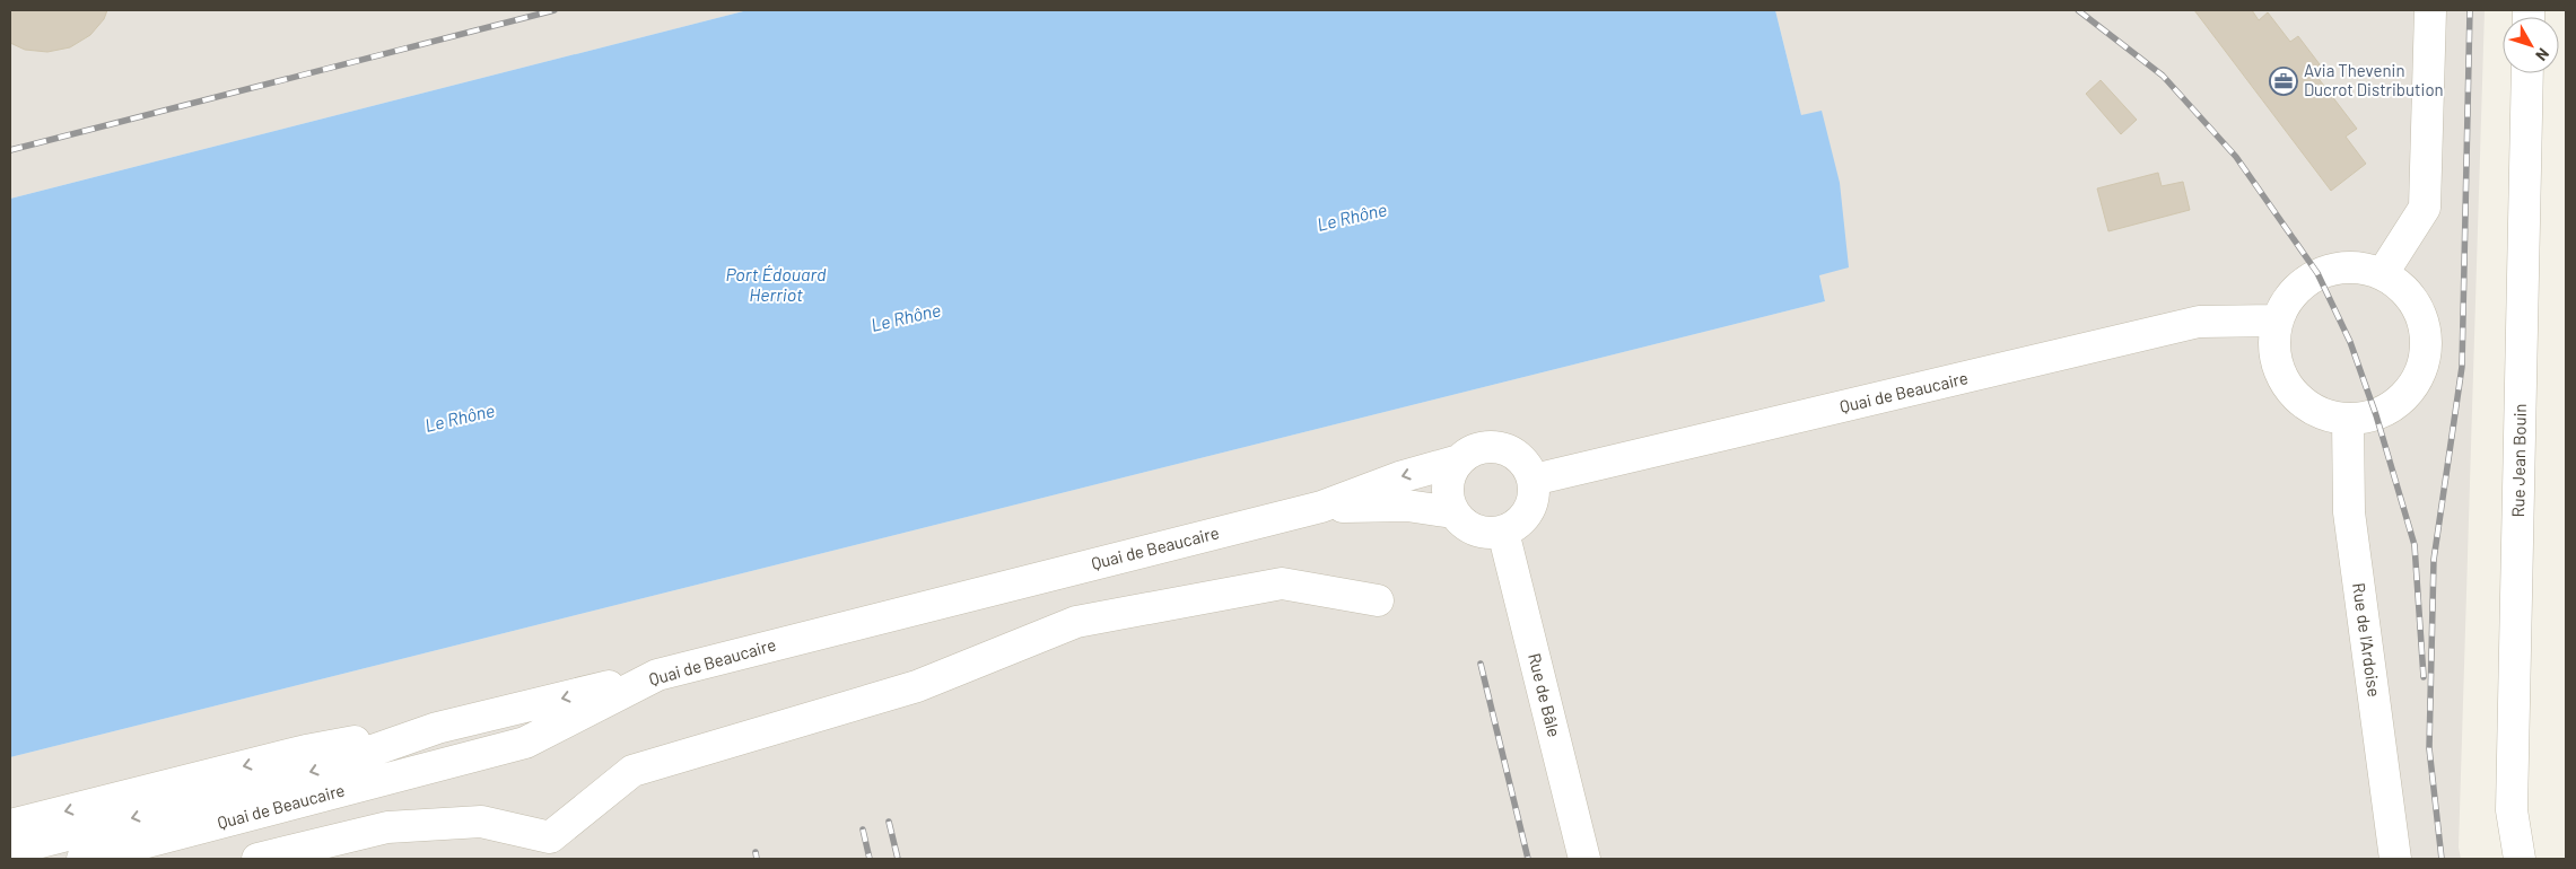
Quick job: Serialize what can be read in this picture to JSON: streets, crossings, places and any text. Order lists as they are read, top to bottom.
{
  "streets": {
    "street": [
      "Quai de Beaucaire",
      "Rue Jean Bouin",
      "Rue de l'Ardoise",
      "Rue de Bâle"
    ]
  },
  "crossings": [
    ["Quai de Beaucaire", "Rue de l'Ardoise"],
    ["Quai de Beaucaire", "Rue de Bâle"]
  ],
  "water": ["Le Rhône", "Port Édouard Herriot"],
  "places": {
    "office": ["Avia Thevenin Ducrot Distribution"]
  },
  "north": "bottom right"
}
